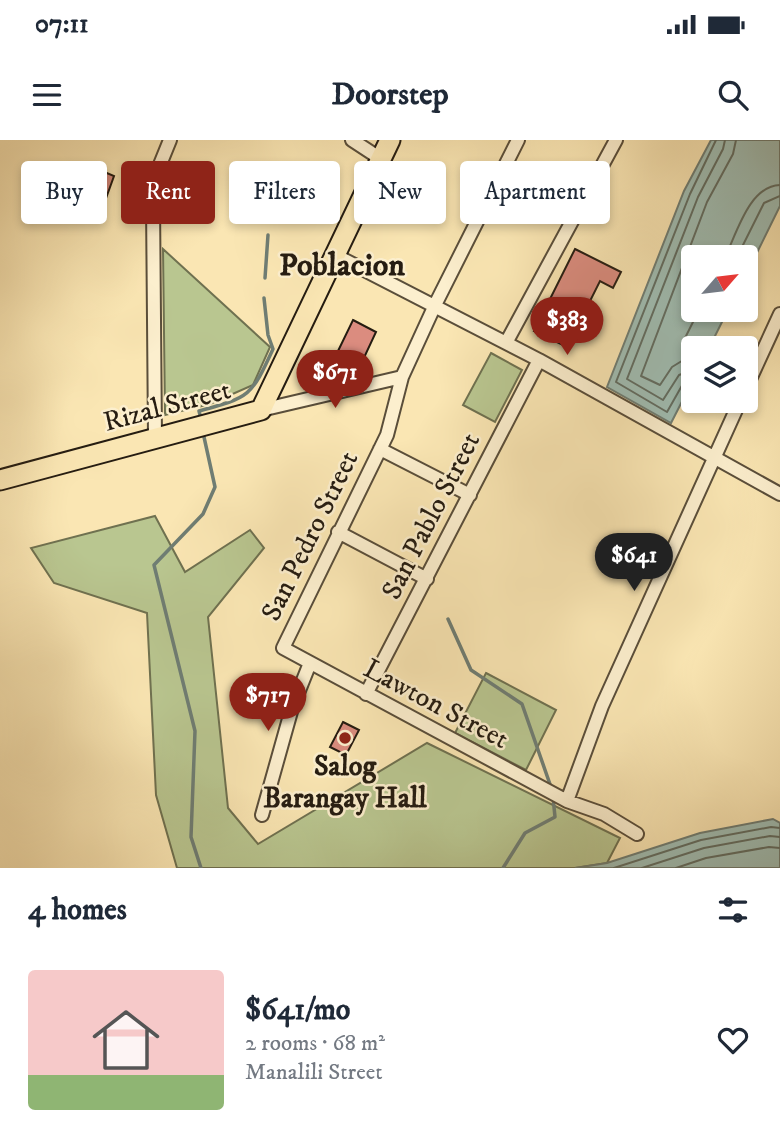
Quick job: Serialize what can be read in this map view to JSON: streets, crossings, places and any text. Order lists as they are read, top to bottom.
{
  "streets": {
    "main road": ["Rizal Street"],
    "street": ["San Pablo Street", "San Pedro Street", "Lawton Street"]
  },
  "crossings": [
    ["San Pablo Street", "Lawton Street"],
    ["San Pedro Street", "Lawton Street"]
  ],
  "districts": ["Poblacion"],
  "places": ["Salog Barangay Hall"],
  "north": "top right",
  "page": {
    "status": "07:11",
    "header": "Doorstep",
    "chip": [
      "Buy",
      "Rent",
      "Filters",
      "New",
      "Apartment"
    ],
    "price": [
      "$383",
      "$671",
      "$641",
      "$717"
    ],
    "heading": "4 homes",
    "list": [
      {
        "name": "$641/mo",
        "note": "2 rooms · 68 m² · Manalili Street"
      }
    ]
  }
}
